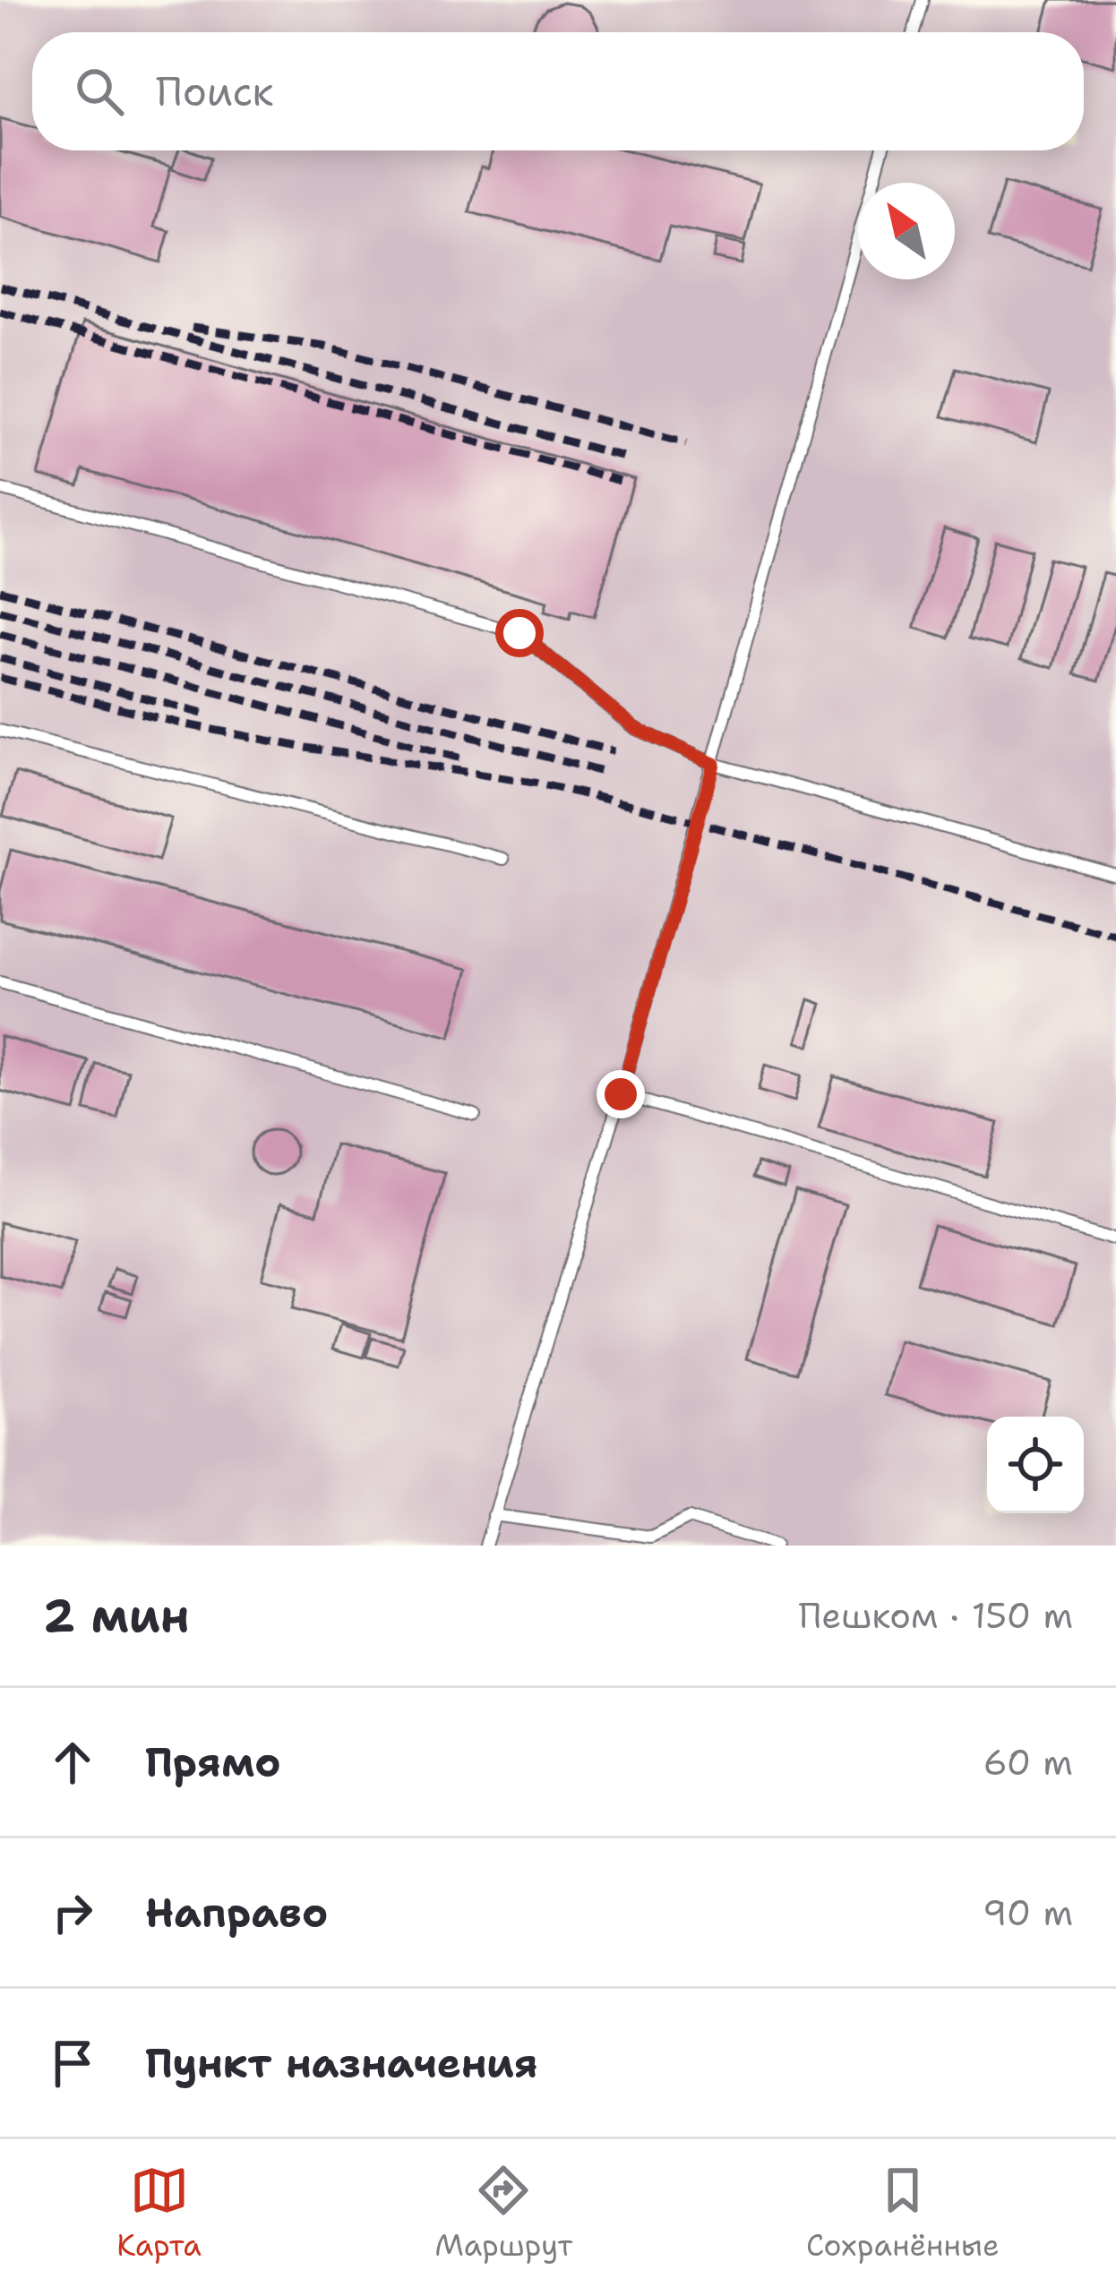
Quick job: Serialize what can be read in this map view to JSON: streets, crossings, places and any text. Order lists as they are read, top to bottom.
{
  "north": "top left",
  "page": {
    "search": "Поиск",
    "heading": ["2 мин", "Пешком · 150 m"],
    "list": [
      ["Прямо", "60 m"],
      ["Направо", "90 m"],
      "Пункт назначения"
    ],
    "nav": ["Карта", "Маршрут", "Сохранённые"]
  }
}
